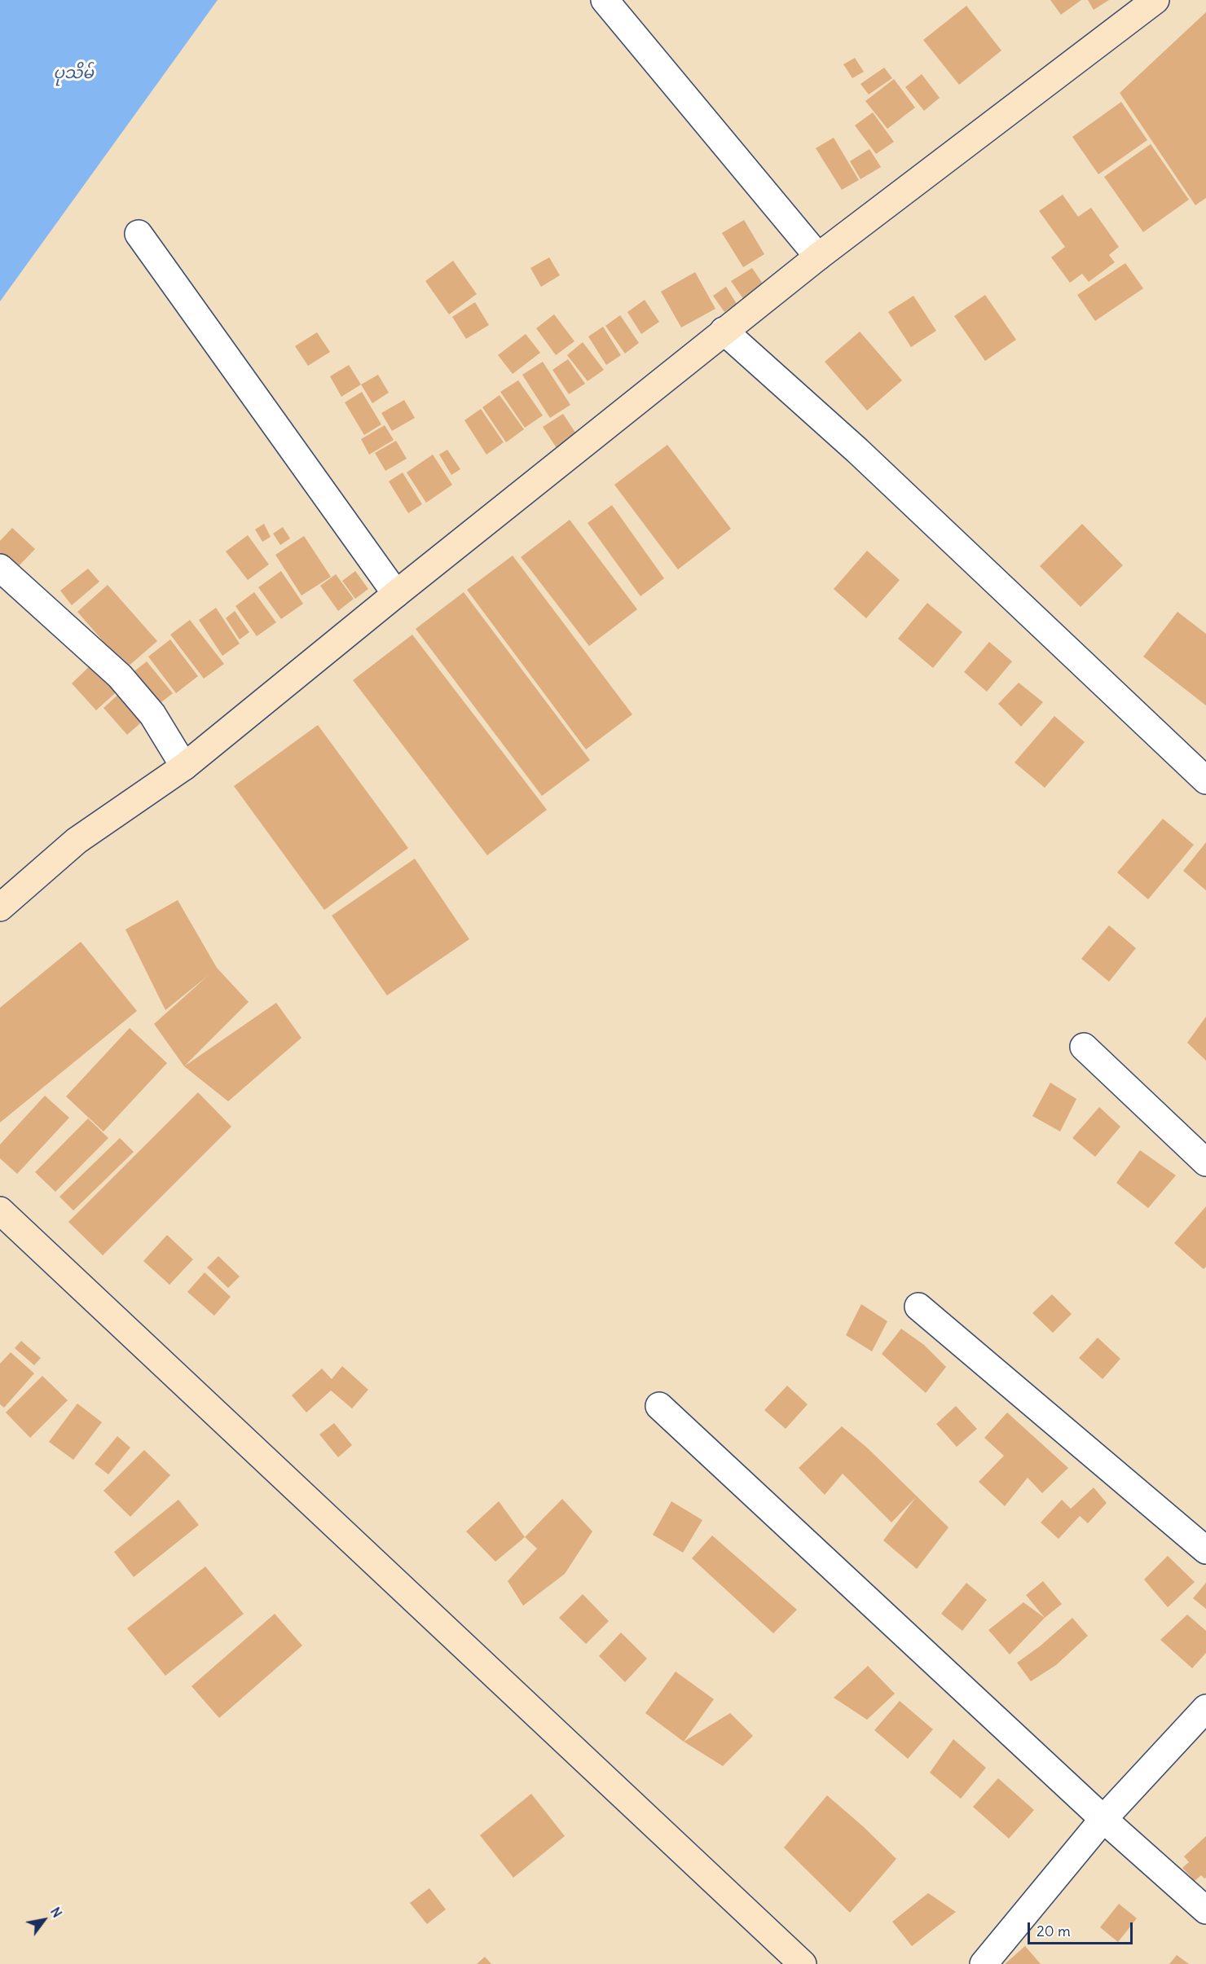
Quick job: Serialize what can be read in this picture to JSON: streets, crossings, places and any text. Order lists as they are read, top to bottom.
{
  "water": ["ပုသိမ်"],
  "scale_bar": "20 m",
  "north": "top right"
}
